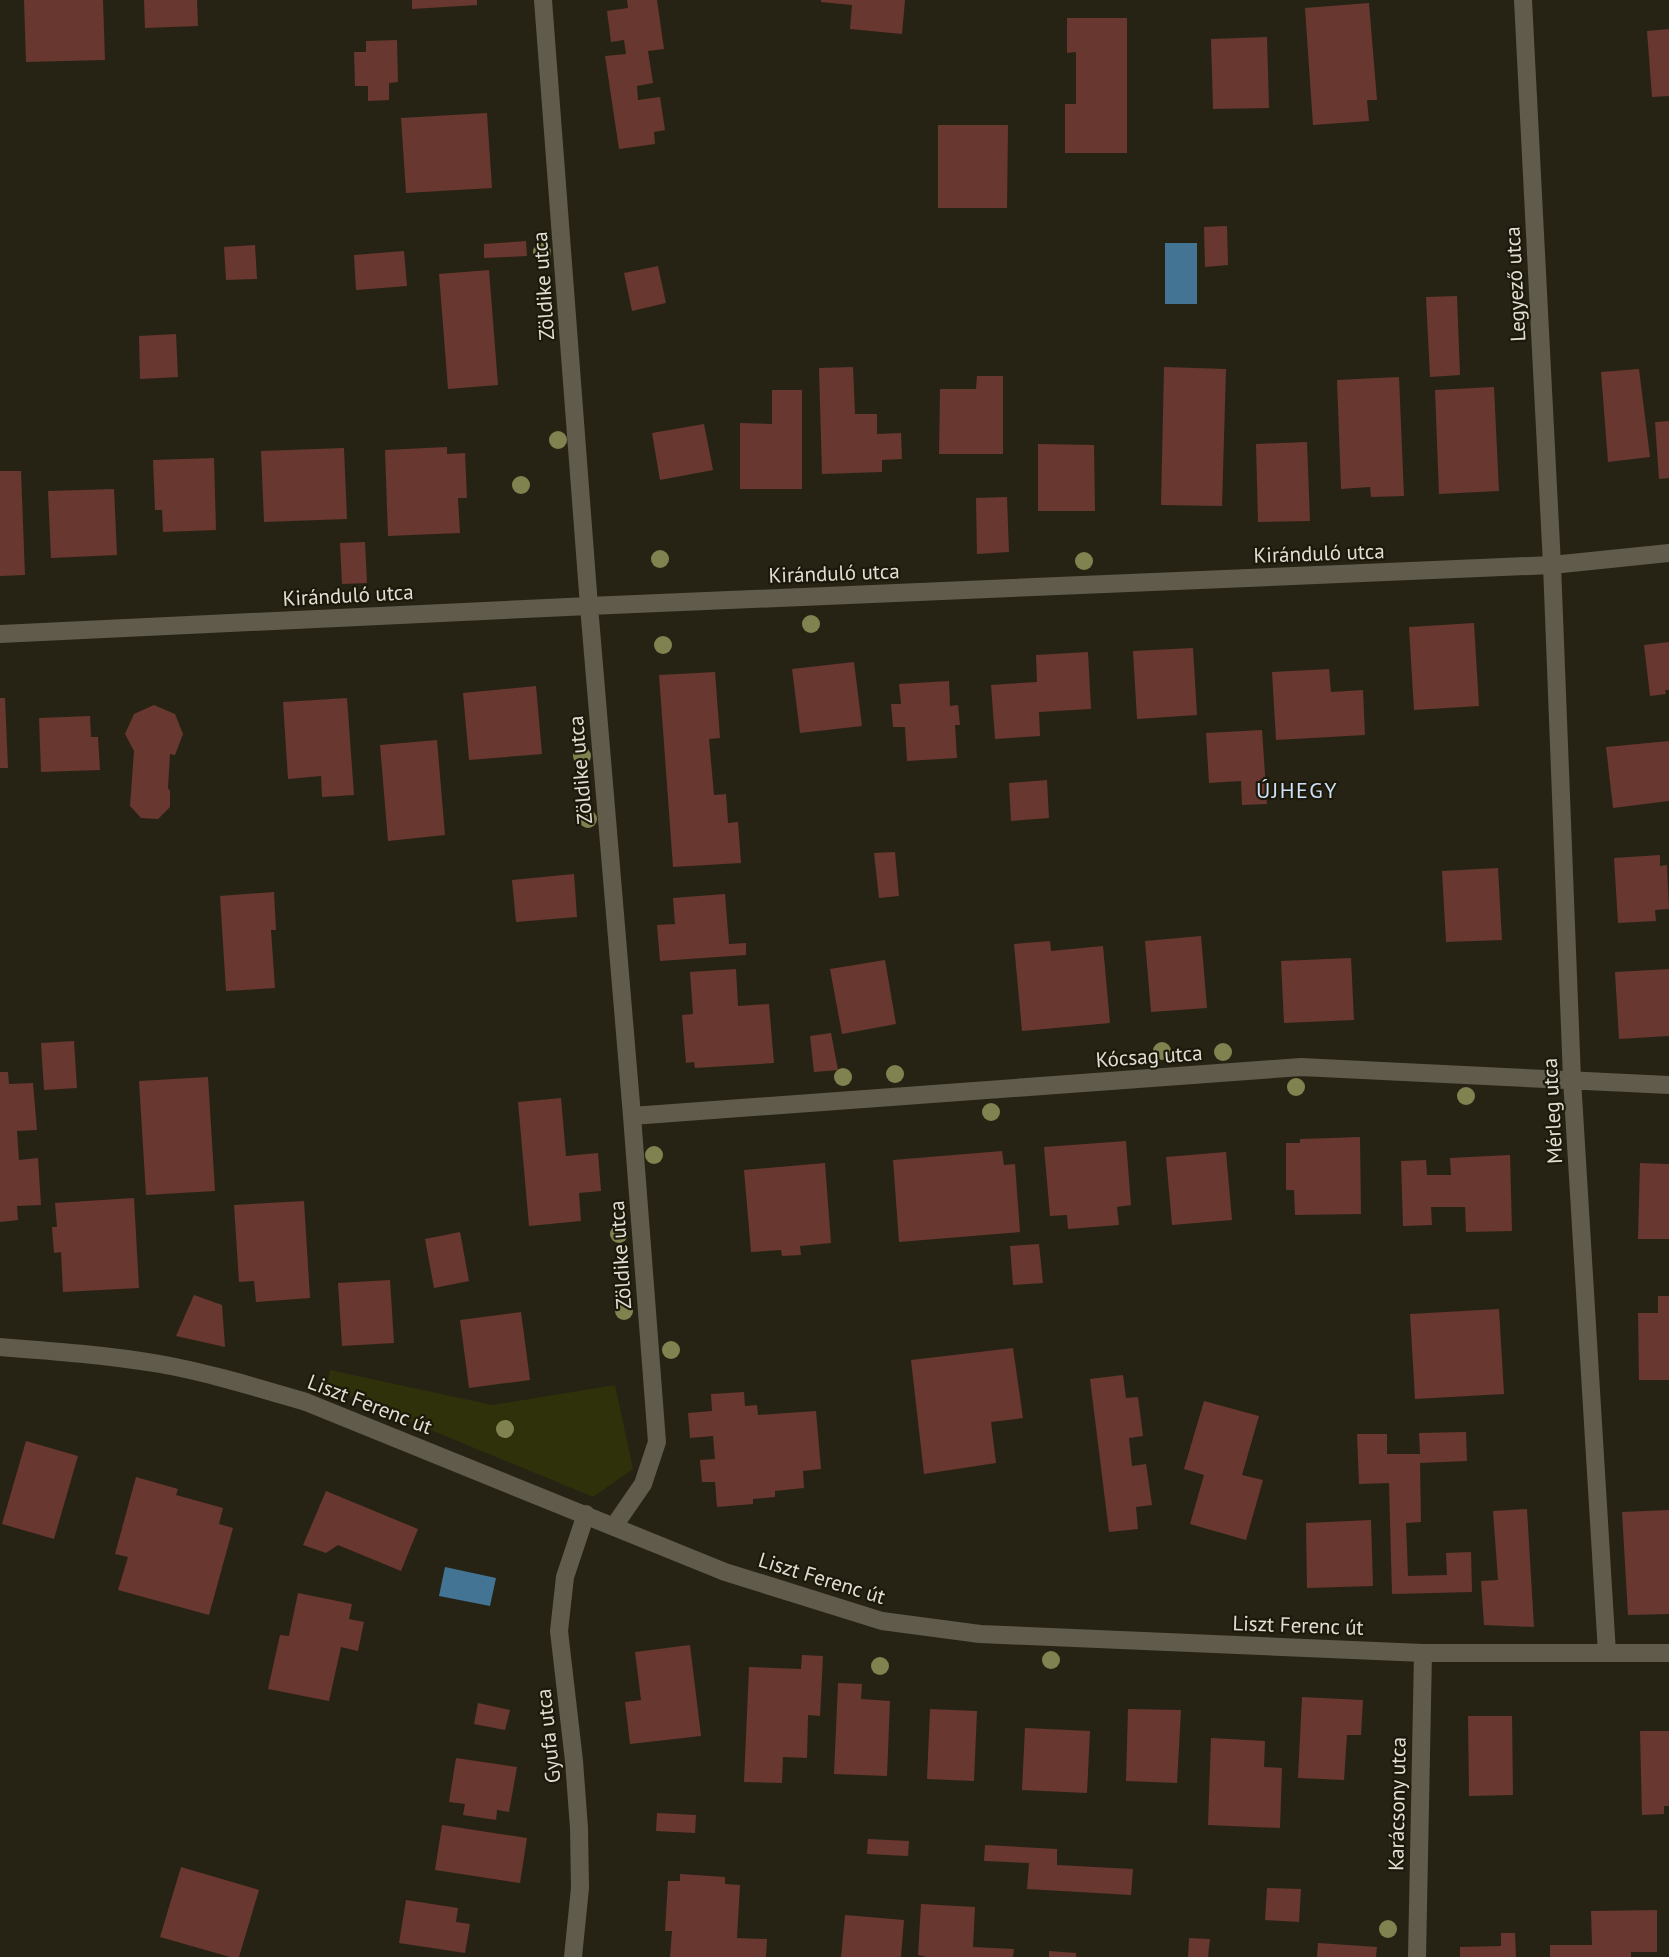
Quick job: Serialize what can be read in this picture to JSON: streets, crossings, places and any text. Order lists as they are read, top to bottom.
{
  "streets": {
    "street": [
      "Legyező utca",
      "Zöldike utca",
      "Kiránduló utca",
      "Kócsag utca",
      "Mérleg utca",
      "Liszt Ferenc út",
      "Gyufa utca",
      "Karácsony utca"
    ]
  },
  "crossings": [
    ["Legyező utca", "Kiránduló utca"],
    ["Legyező utca", "Mérleg utca"],
    ["Zöldike utca", "Kiránduló utca"],
    ["Zöldike utca", "Kócsag utca"],
    ["Zöldike utca", "Liszt Ferenc út"],
    ["Kiránduló utca", "Mérleg utca"],
    ["Kócsag utca", "Mérleg utca"],
    ["Mérleg utca", "Liszt Ferenc út"],
    ["Liszt Ferenc út", "Gyufa utca"],
    ["Liszt Ferenc út", "Karácsony utca"]
  ],
  "districts": ["ÚJHEGY"]
}
